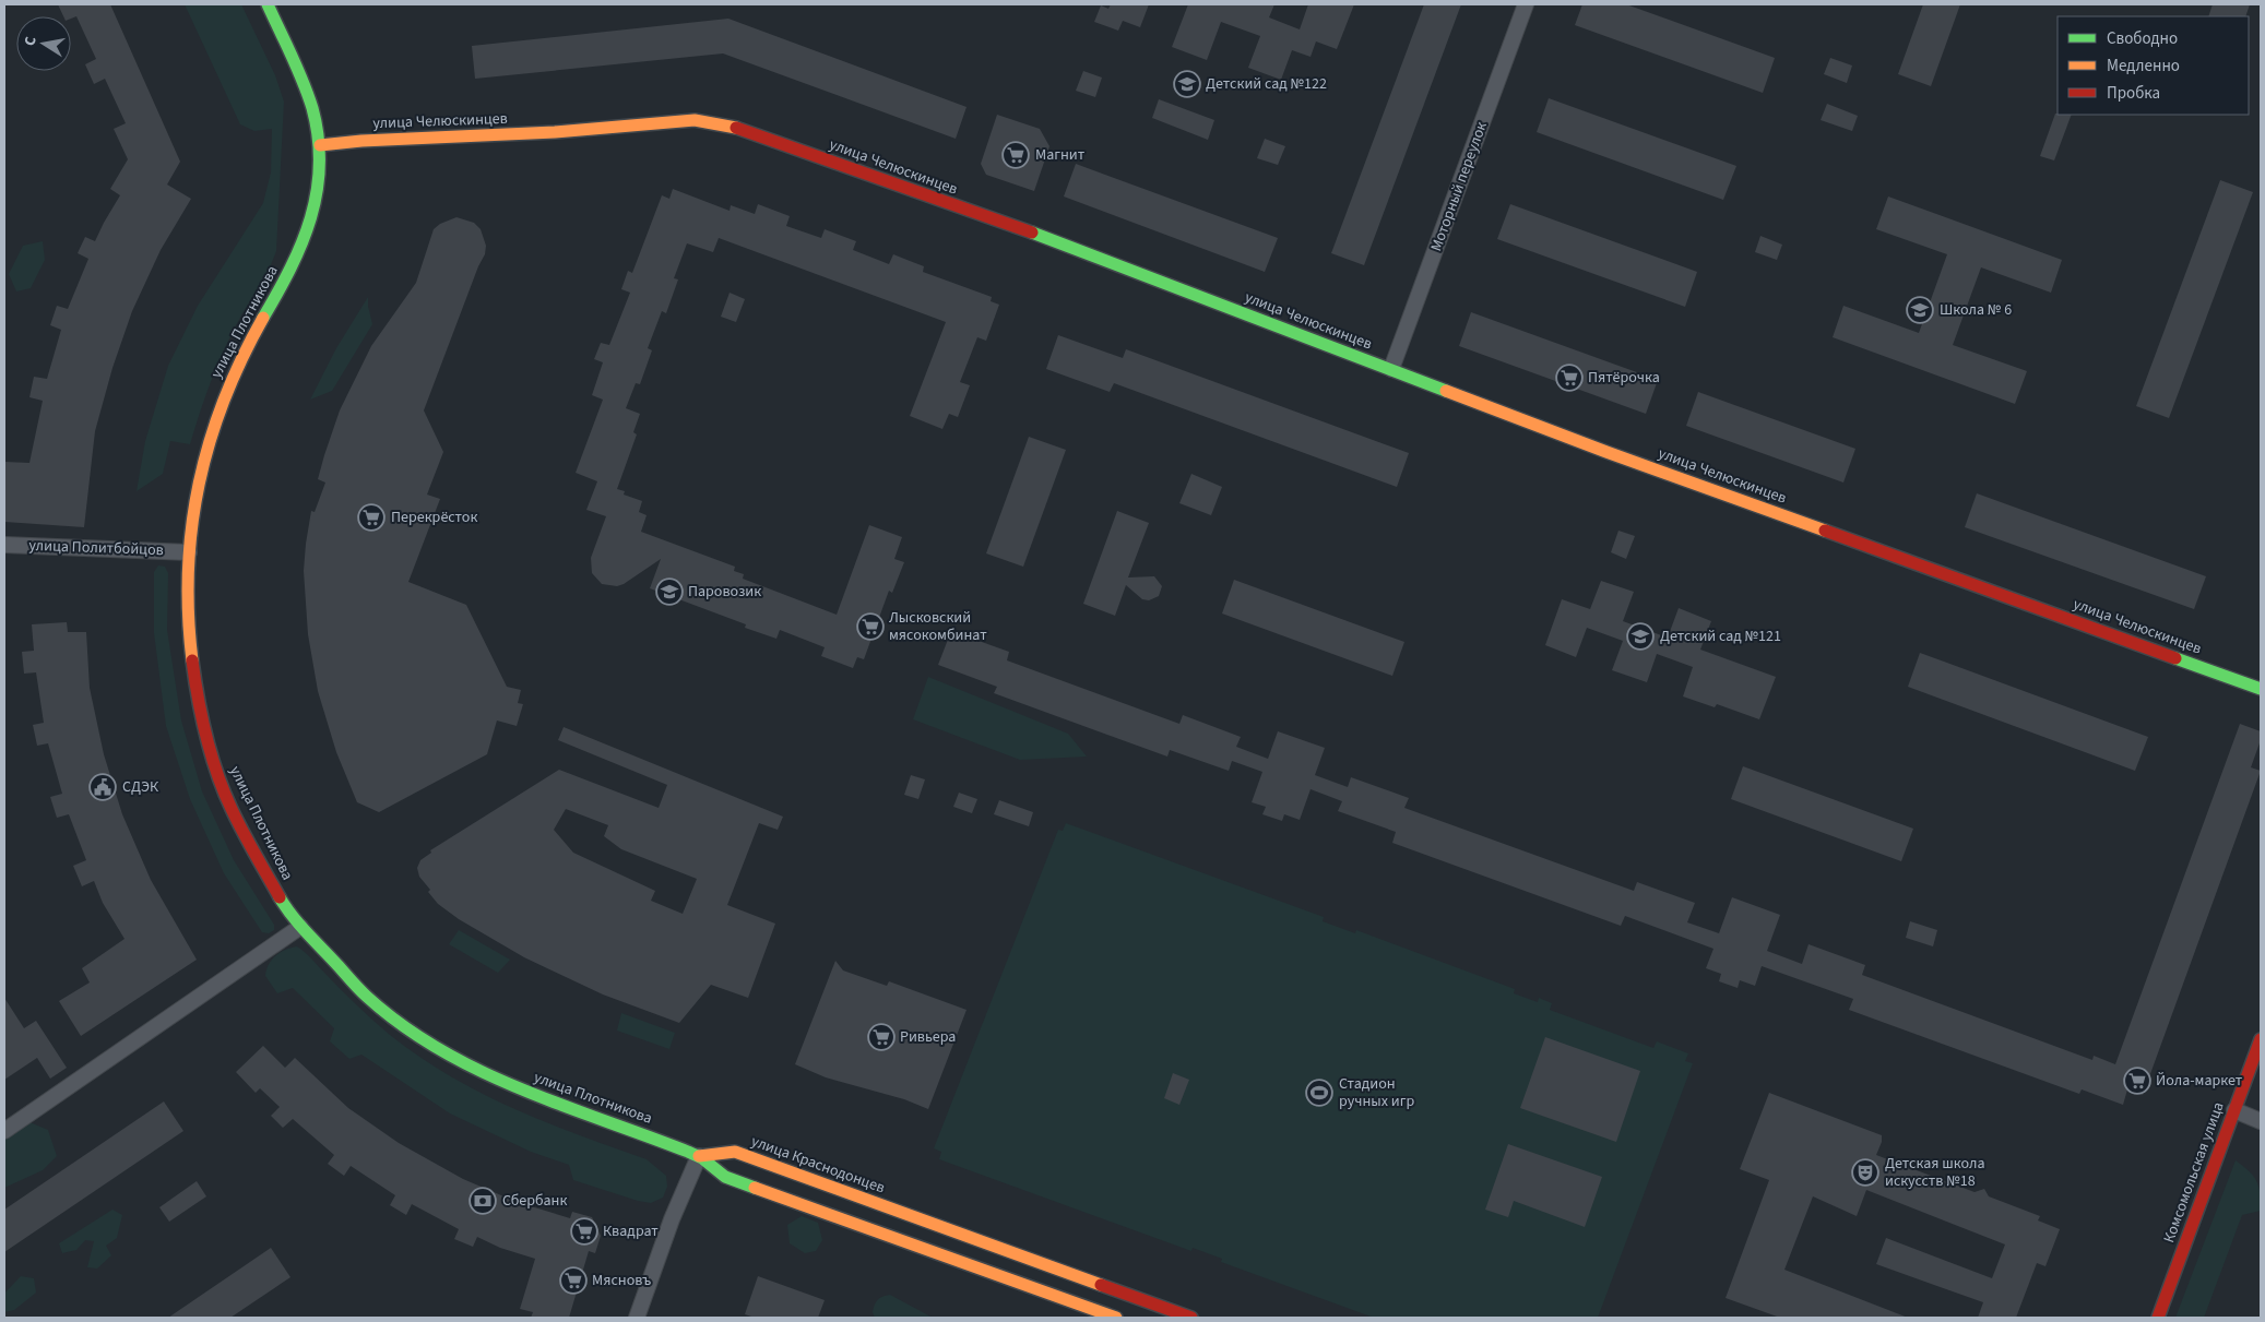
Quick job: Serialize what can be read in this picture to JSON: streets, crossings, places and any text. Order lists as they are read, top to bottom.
{
  "streets": {
    "main road": [
      "улица Челюскинцев",
      "улица Плотникова",
      "улица Краснодонцев",
      "Комсомольская улица"
    ],
    "street": ["Моторный переулок", "улица Политбойцов"]
  },
  "crossings": [
    ["улица Челюскинцев", "Моторный переулок"],
    ["улица Челюскинцев", "улица Плотникова"],
    ["улица Плотникова", "улица Политбойцов"],
    ["улица Плотникова", "улица Краснодонцев"]
  ],
  "places": {
    "school or university": [
      "Детский сад №122",
      "Школа № 6",
      "Паровозик",
      "Детский сад №121"
    ],
    "supermarket": [
      "Магнит",
      "Пятёрочка",
      "Перекрёсток",
      "Лысковский мясокомбинат",
      "Ривьера",
      "Йола-маркет",
      "Квадрат",
      "Мясновъ"
    ],
    "public building": ["СДЭК"],
    "sports": ["Стадион ручных игр"],
    "theatre": ["Детская школа искусств №18"],
    "bank": ["Сбербанк"]
  },
  "legend": ["Свободно", "Медленно", "Пробка"],
  "north": "left"
}
